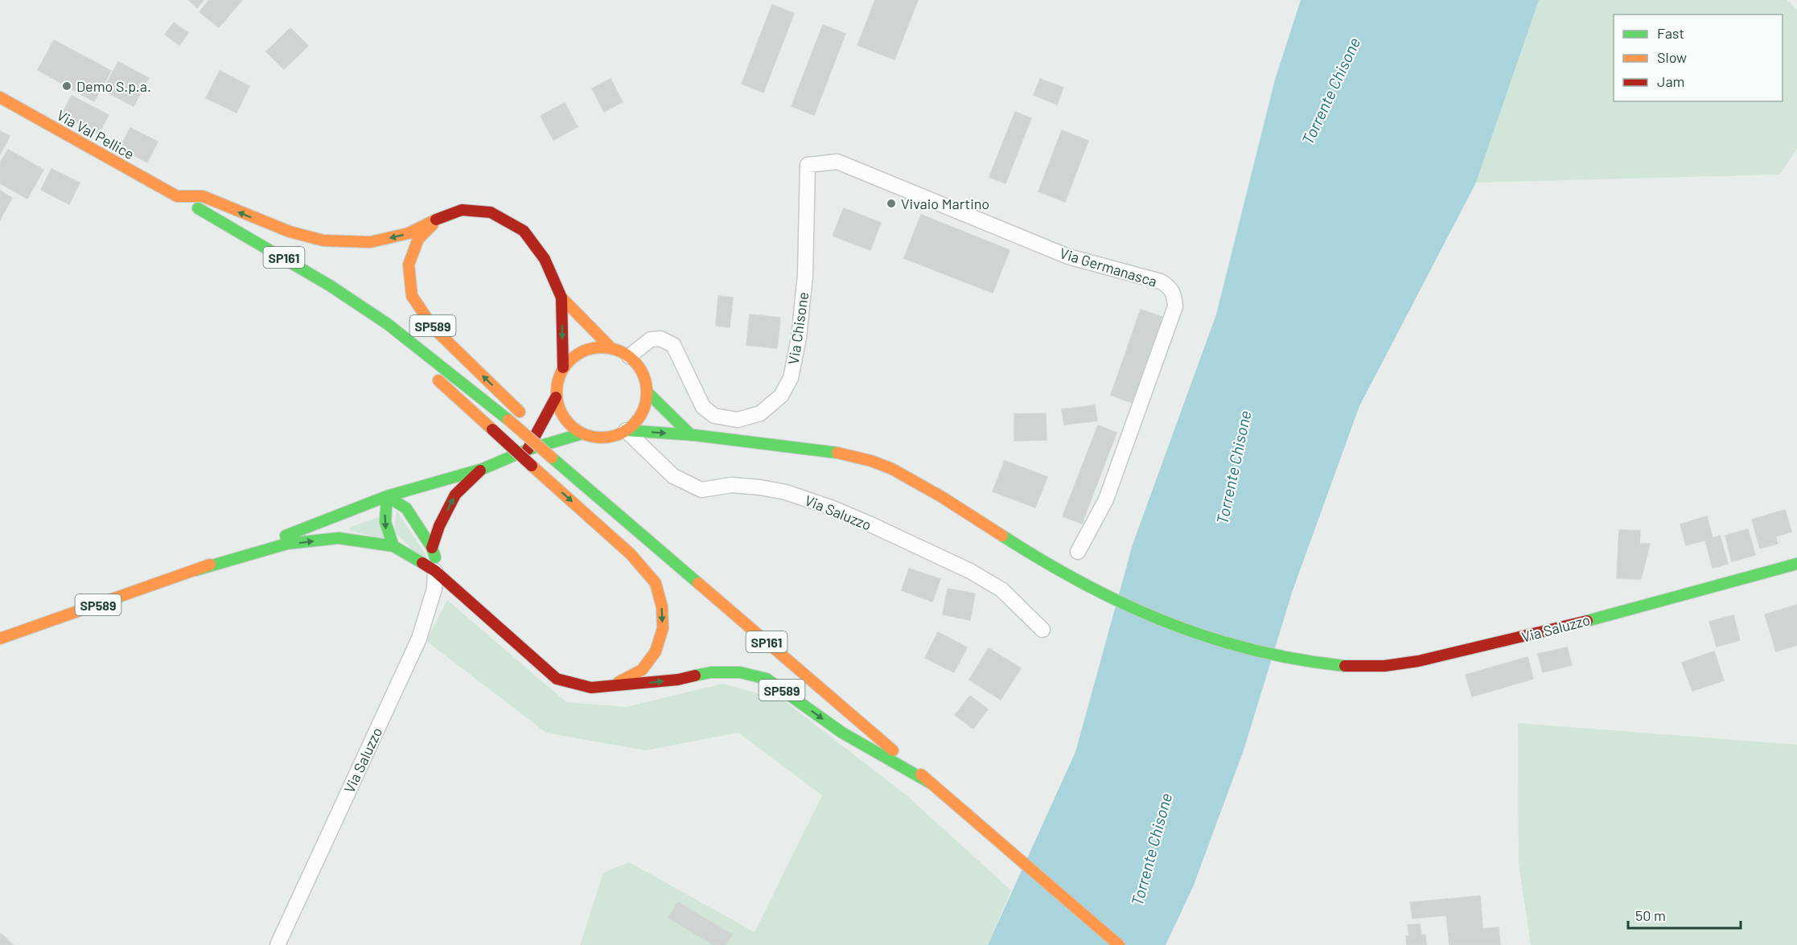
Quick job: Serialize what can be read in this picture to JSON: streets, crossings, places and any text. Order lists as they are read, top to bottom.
{
  "streets": {
    "main road": [
      "Via Val Pellice",
      "SP161",
      "SP589",
      "Via Saluzzo"
    ],
    "street": ["Via Germanasca", "Via Chisone"]
  },
  "crossings": [
    ["Via Val Pellice", "SP161"],
    ["SP161", "SP589"],
    ["Via Germanasca", "Via Chisone"],
    ["SP589", "Via Chisone"],
    ["SP589", "Via Saluzzo"],
    ["Via Chisone", "Via Saluzzo"]
  ],
  "water": ["Torrente Chisone"],
  "places": ["Demo S.p.a.", "Vivaio Martino"],
  "legend": ["Fast", "Slow", "Jam"],
  "scale_bar": "50 m"
}
